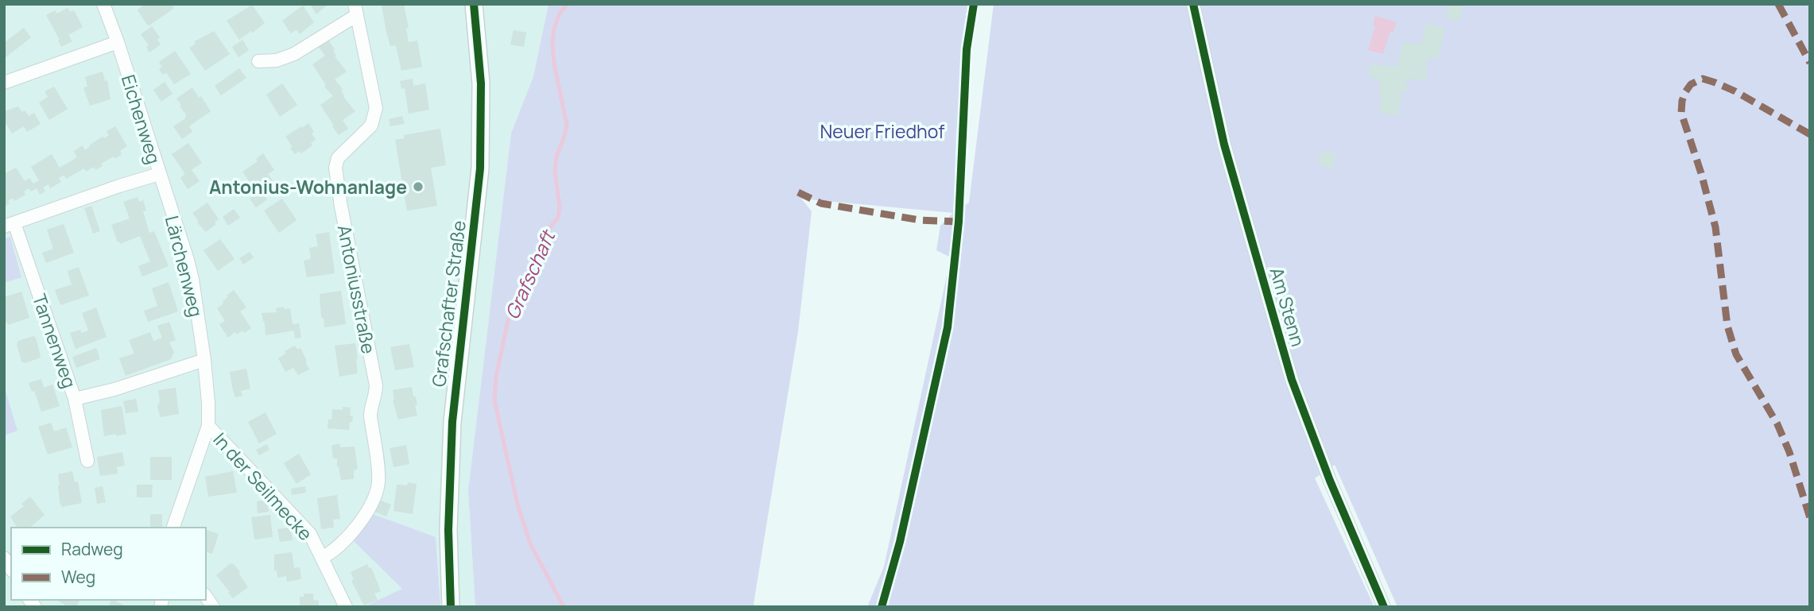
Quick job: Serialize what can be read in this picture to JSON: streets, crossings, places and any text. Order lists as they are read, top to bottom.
{
  "streets": {
    "street": [
      "Eichenweg",
      "Lärchenweg",
      "Antoniusstraße",
      "Grafschafter Straße",
      "Am Stenn",
      "Tannenweg",
      "In der Seilmecke"
    ]
  },
  "crossings": [
    ["Eichenweg", "Lärchenweg"],
    ["Eichenweg", "Tannenweg"],
    ["Lärchenweg", "In der Seilmecke"],
    ["Antoniusstraße", "In der Seilmecke"]
  ],
  "water": ["Grafschaft"],
  "parks": ["Neuer Friedhof"],
  "places": ["Antonius-Wohnanlage"],
  "legend": ["Radweg", "Weg"]
}
